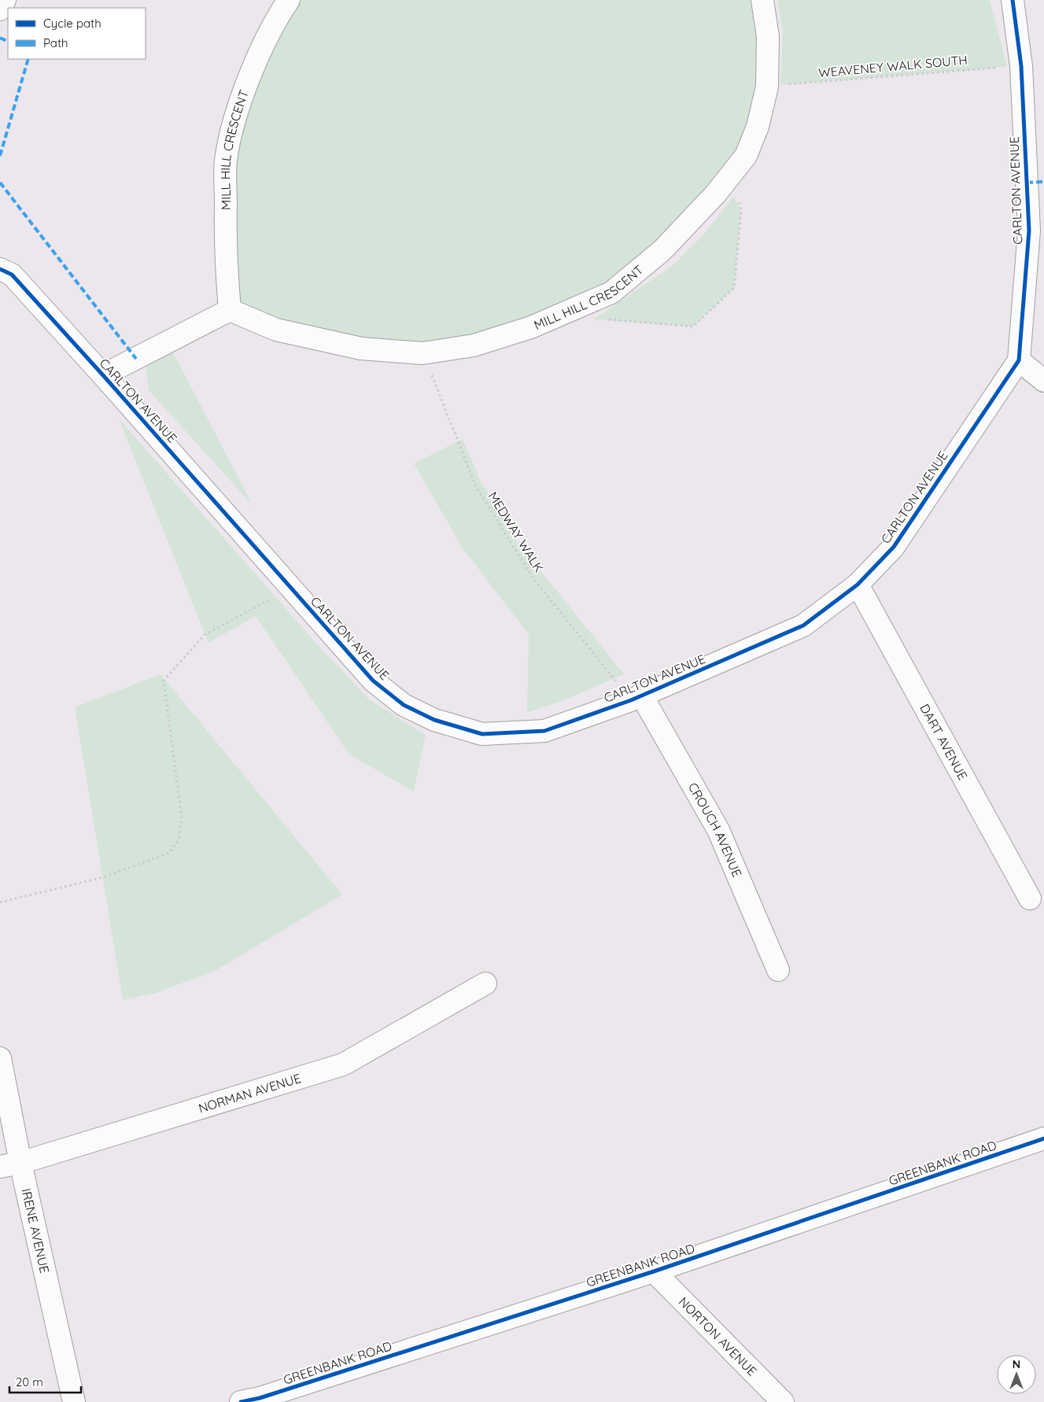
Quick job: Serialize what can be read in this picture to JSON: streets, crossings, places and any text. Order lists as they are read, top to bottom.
{
  "streets": {
    "street": [
      "MILL HILL CRESCENT",
      "CARLTON AVENUE",
      "DART AVENUE",
      "CROUCH AVENUE",
      "NORMAN AVENUE",
      "GREENBANK ROAD",
      "IRENE AVENUE",
      "NORTON AVENUE"
    ],
    "path": ["WEAVENEY WALK SOUTH", "MEDWAY WALK"]
  },
  "crossings": [
    ["WEAVENEY WALK SOUTH", "MILL HILL CRESCENT"],
    ["WEAVENEY WALK SOUTH", "CARLTON AVENUE"],
    ["MILL HILL CRESCENT", "MEDWAY WALK"],
    ["CARLTON AVENUE", "MEDWAY WALK"],
    ["CARLTON AVENUE", "DART AVENUE"],
    ["CARLTON AVENUE", "CROUCH AVENUE"],
    ["MEDWAY WALK", "CROUCH AVENUE"],
    ["NORMAN AVENUE", "IRENE AVENUE"],
    ["GREENBANK ROAD", "NORTON AVENUE"]
  ],
  "legend": ["Cycle path", "Path"],
  "scale_bar": "20 m",
  "north": "top"
}
